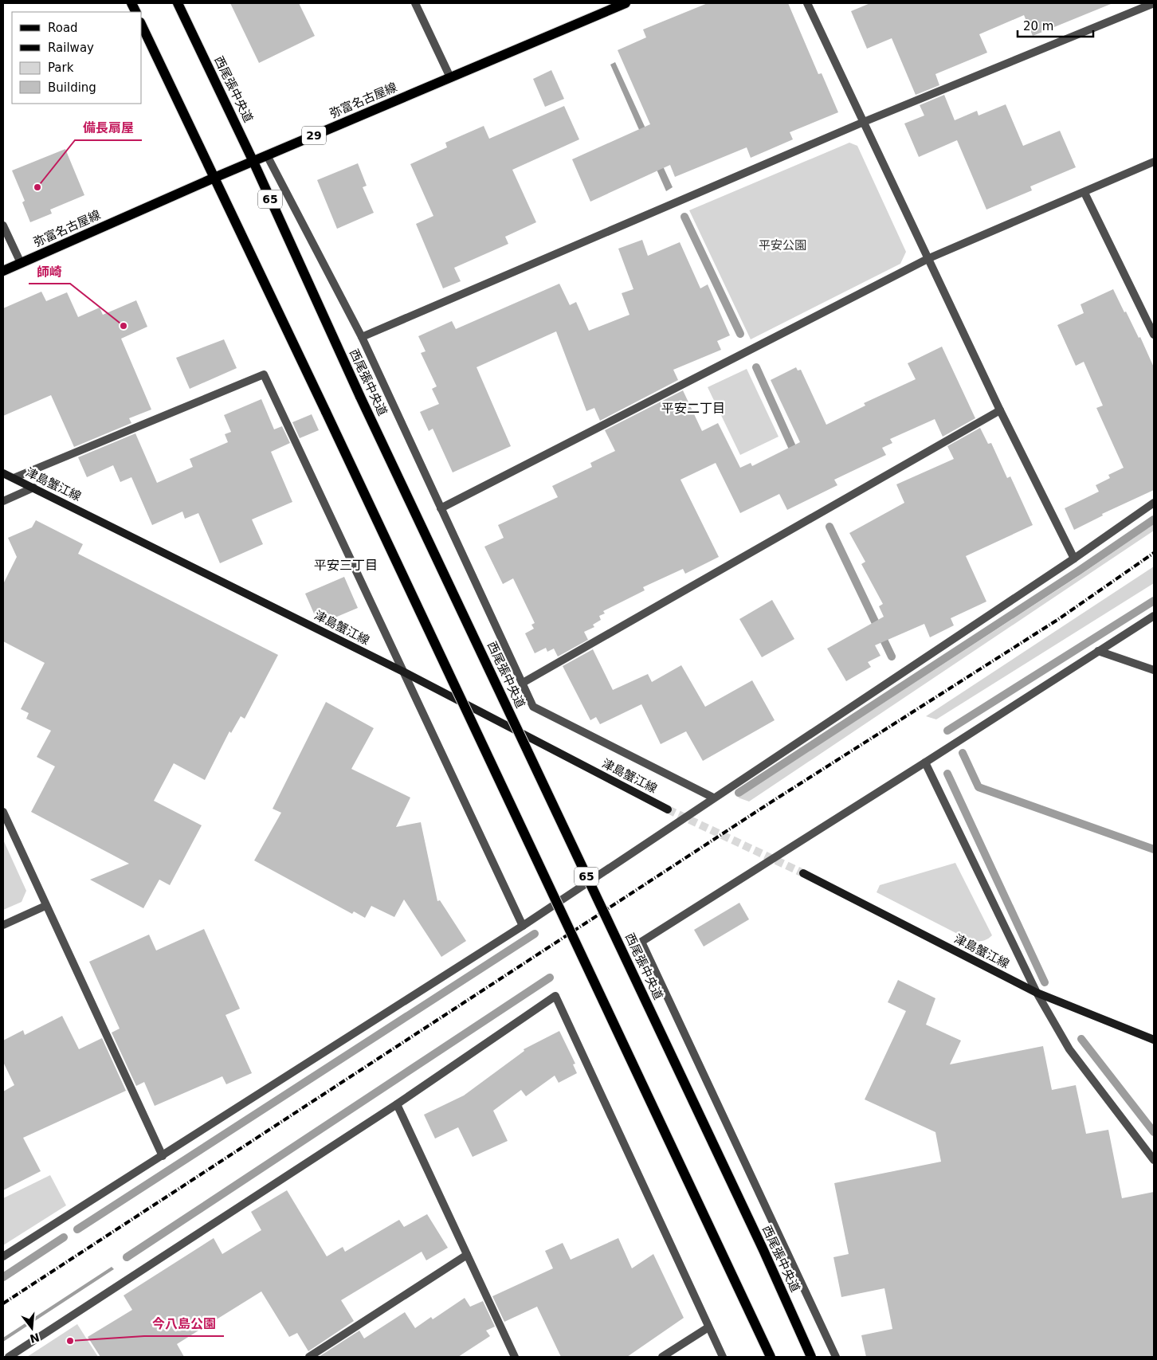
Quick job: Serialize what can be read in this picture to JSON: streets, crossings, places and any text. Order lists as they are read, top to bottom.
{
  "streets": {
    "main road": [
      "西尾張中央道",
      "弥富名古屋線",
      "29",
      "65",
      "津島蟹江線"
    ]
  },
  "crossings": [
    ["西尾張中央道", "弥富名古屋線"]
  ],
  "districts": ["平安二丁目", "平安三丁目"],
  "parks": ["平安公園"],
  "places": ["備長扇屋", "師崎", "今八島公園"],
  "legend": [
    "Road",
    "Railway",
    "Park",
    "Building"
  ],
  "scale_bar": "20 m",
  "north": "bottom"
}
